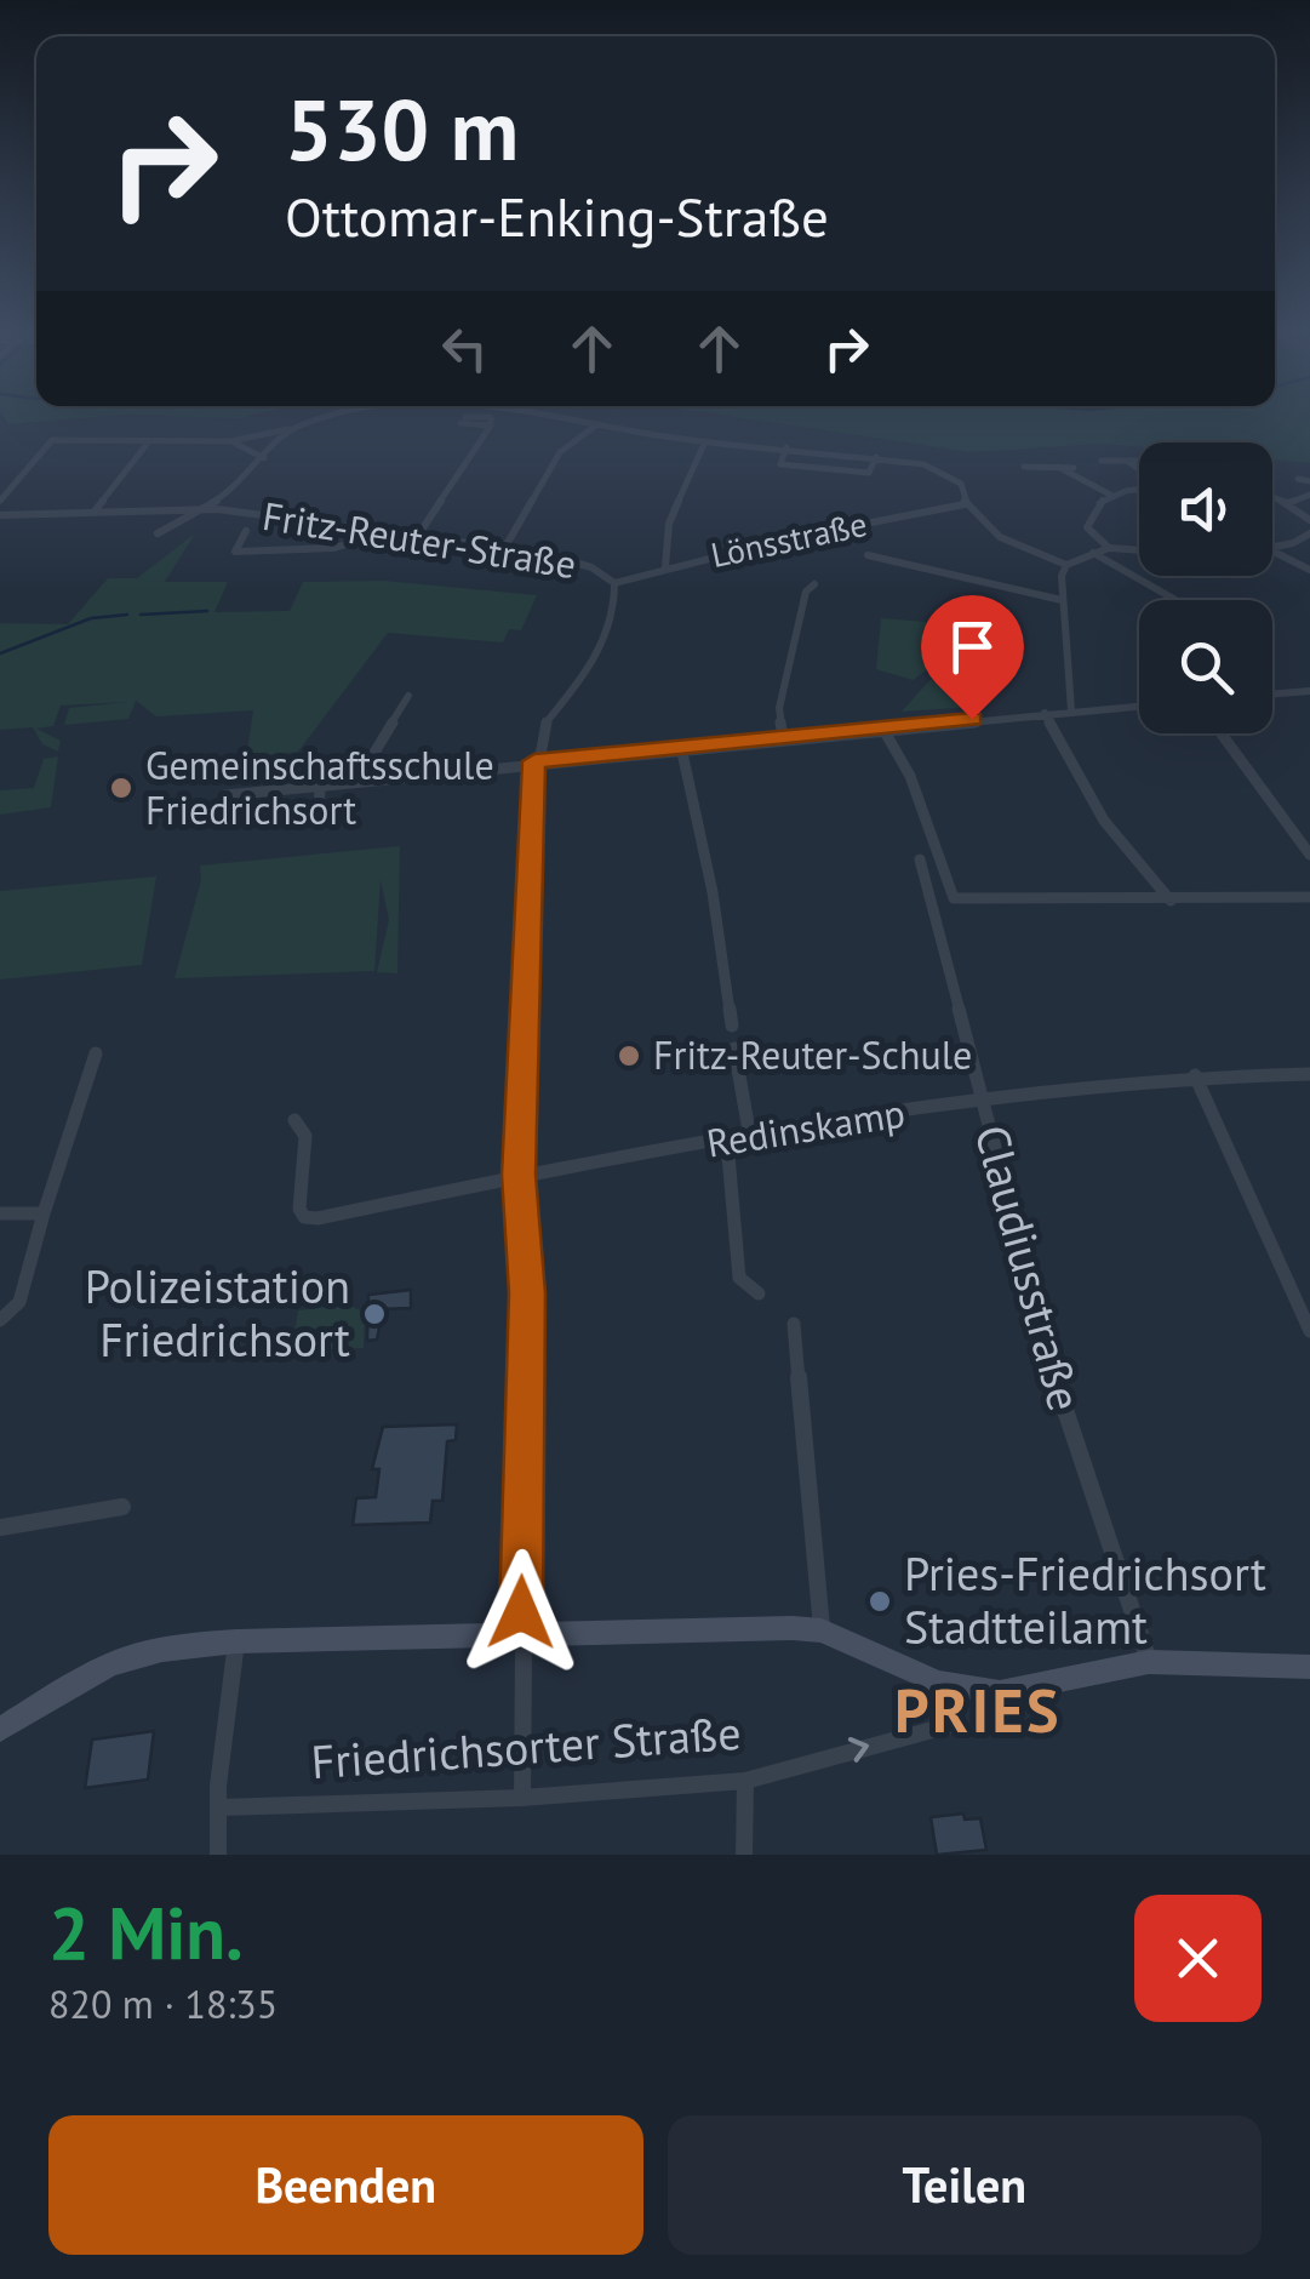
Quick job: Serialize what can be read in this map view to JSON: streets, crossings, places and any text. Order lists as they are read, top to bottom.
{
  "streets": {
    "street": [
      "Lönsstraße",
      "Fritz-Reuter-Straße",
      "Redinskamp",
      "Claudiusstraße",
      "Friedrichsorter Straße"
    ]
  },
  "crossings": [
    ["Lönsstraße", "Fritz-Reuter-Straße"],
    ["Fritz-Reuter-Straße", "Redinskamp"],
    ["Fritz-Reuter-Straße", "Friedrichsorter Straße"],
    ["Redinskamp", "Claudiusstraße"]
  ],
  "districts": ["PRIES"],
  "places": [
    "Gemeinschaftsschule Friedrichsort",
    "Fritz-Reuter-Schule",
    "Polizeistation Friedrichsort",
    "Pries-Friedrichsort Stadtteilamt"
  ],
  "page": {
    "turn": ["530 m", "Ottomar-Enking-Straße"],
    "heading": ["2 Min.", "820 m · 18:35"],
    "buttons": ["Beenden", "Teilen"]
  }
}
